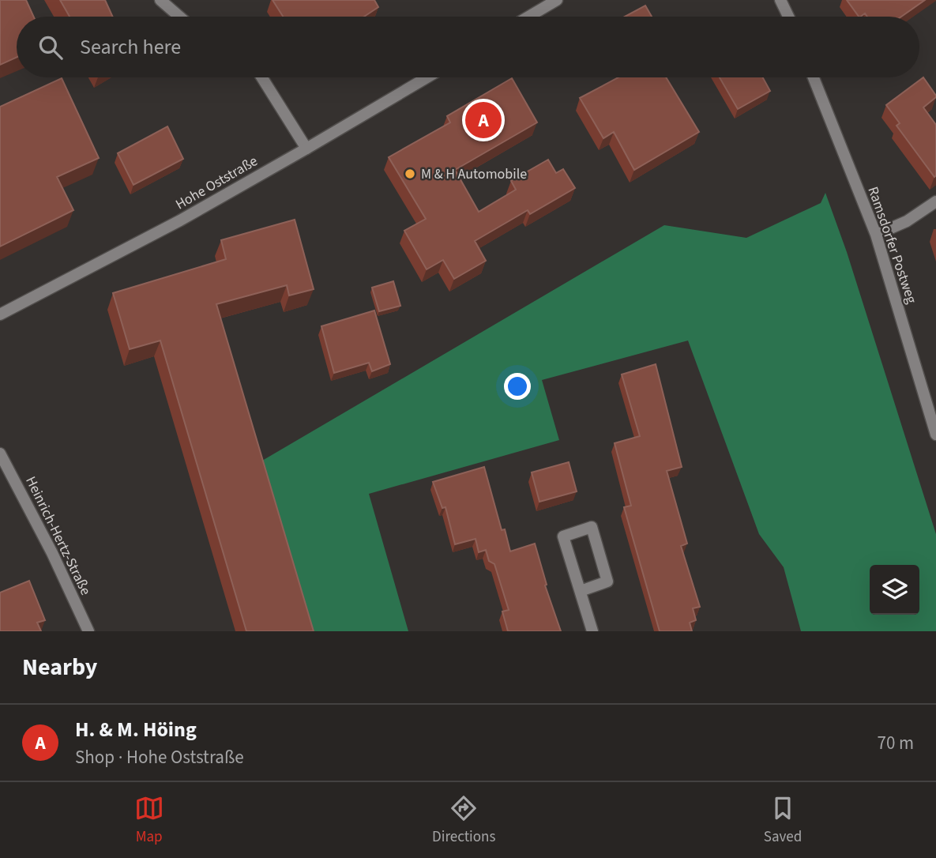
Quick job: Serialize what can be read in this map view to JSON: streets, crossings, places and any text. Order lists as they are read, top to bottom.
{
  "streets": {
    "street": ["Hohe Oststraße", "Ramsdorfer Postweg", "Heinrich-Hertz-Straße"]
  },
  "places": ["M & H Automobile"],
  "page": {
    "search": "Search here",
    "pins": "A",
    "heading": "Nearby",
    "list": [
      {
        "mark": "A",
        "name": "H. & M. Höing",
        "note": "Shop · Hohe Oststraße",
        "value": "70 m"
      }
    ],
    "nav": ["Map", "Directions", "Saved"]
  }
}
